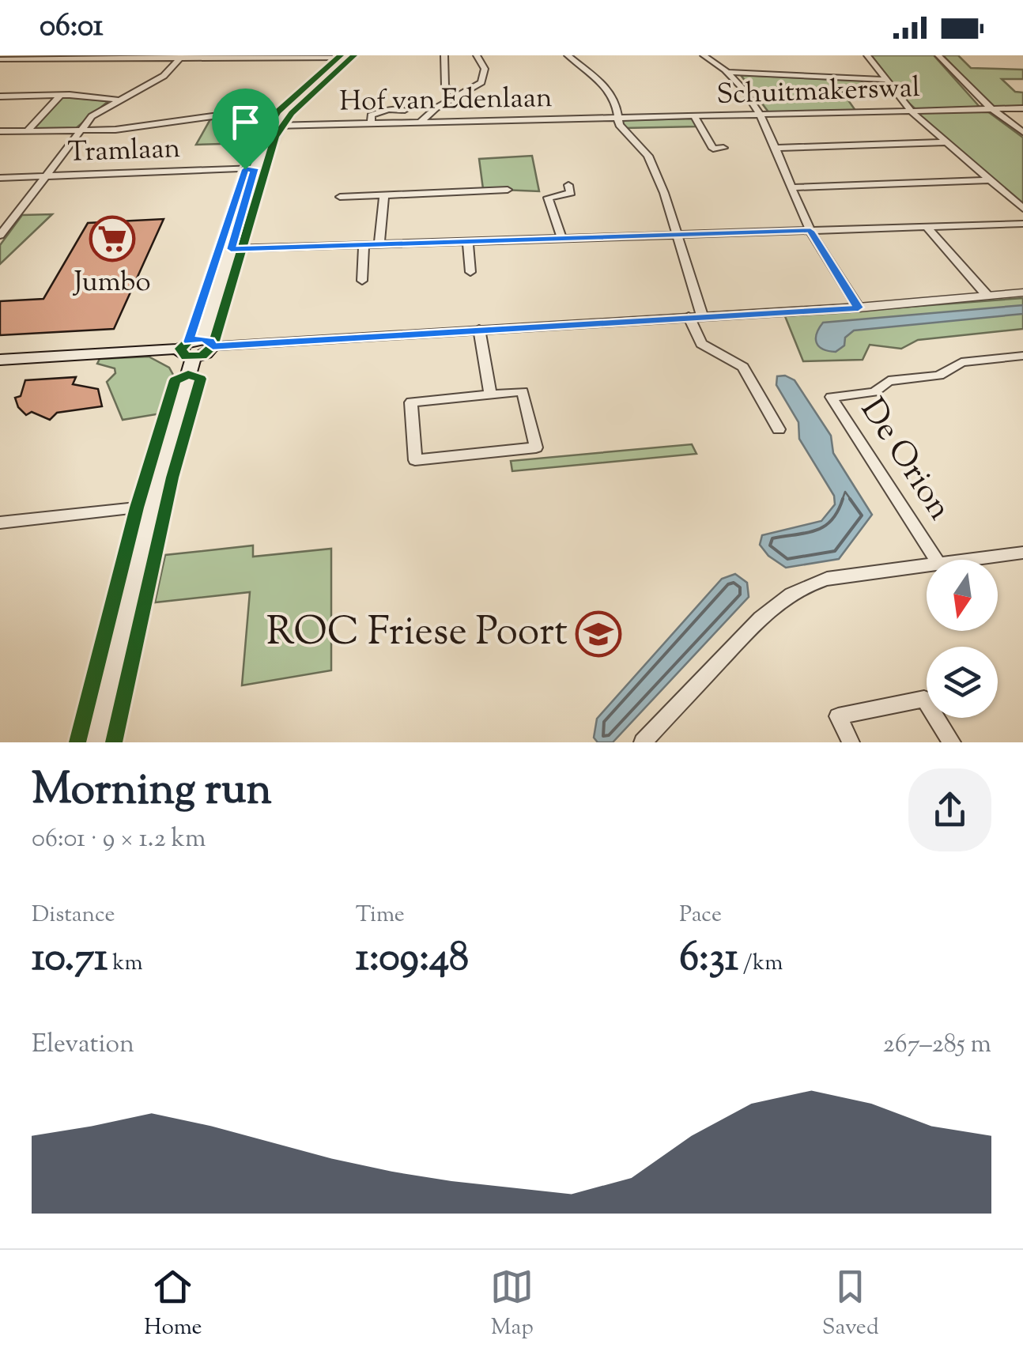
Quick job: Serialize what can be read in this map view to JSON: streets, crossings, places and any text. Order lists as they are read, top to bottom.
{
  "streets": {
    "street": [
      "Schuitmakerswal",
      "Hof van Edenlaan",
      "Tramlaan",
      "De Orion"
    ]
  },
  "crossings": [
    ["Schuitmakerswal", "Hof van Edenlaan"]
  ],
  "places": {
    "supermarket": ["Jumbo"],
    "school or university": ["ROC Friese Poort"]
  },
  "north": "bottom",
  "page": {
    "status": "06:01",
    "heading": ["Morning run", "06:01 · 9 × 1.2 km"],
    "stats": [
      ["Distance", "10.71 km"],
      ["Time", "1:09:48"],
      ["Pace", "6:31 /km"]
    ],
    "chart": ["Elevation", "267–285 m"],
    "tabs": ["Home", "Map", "Saved"]
  }
}
